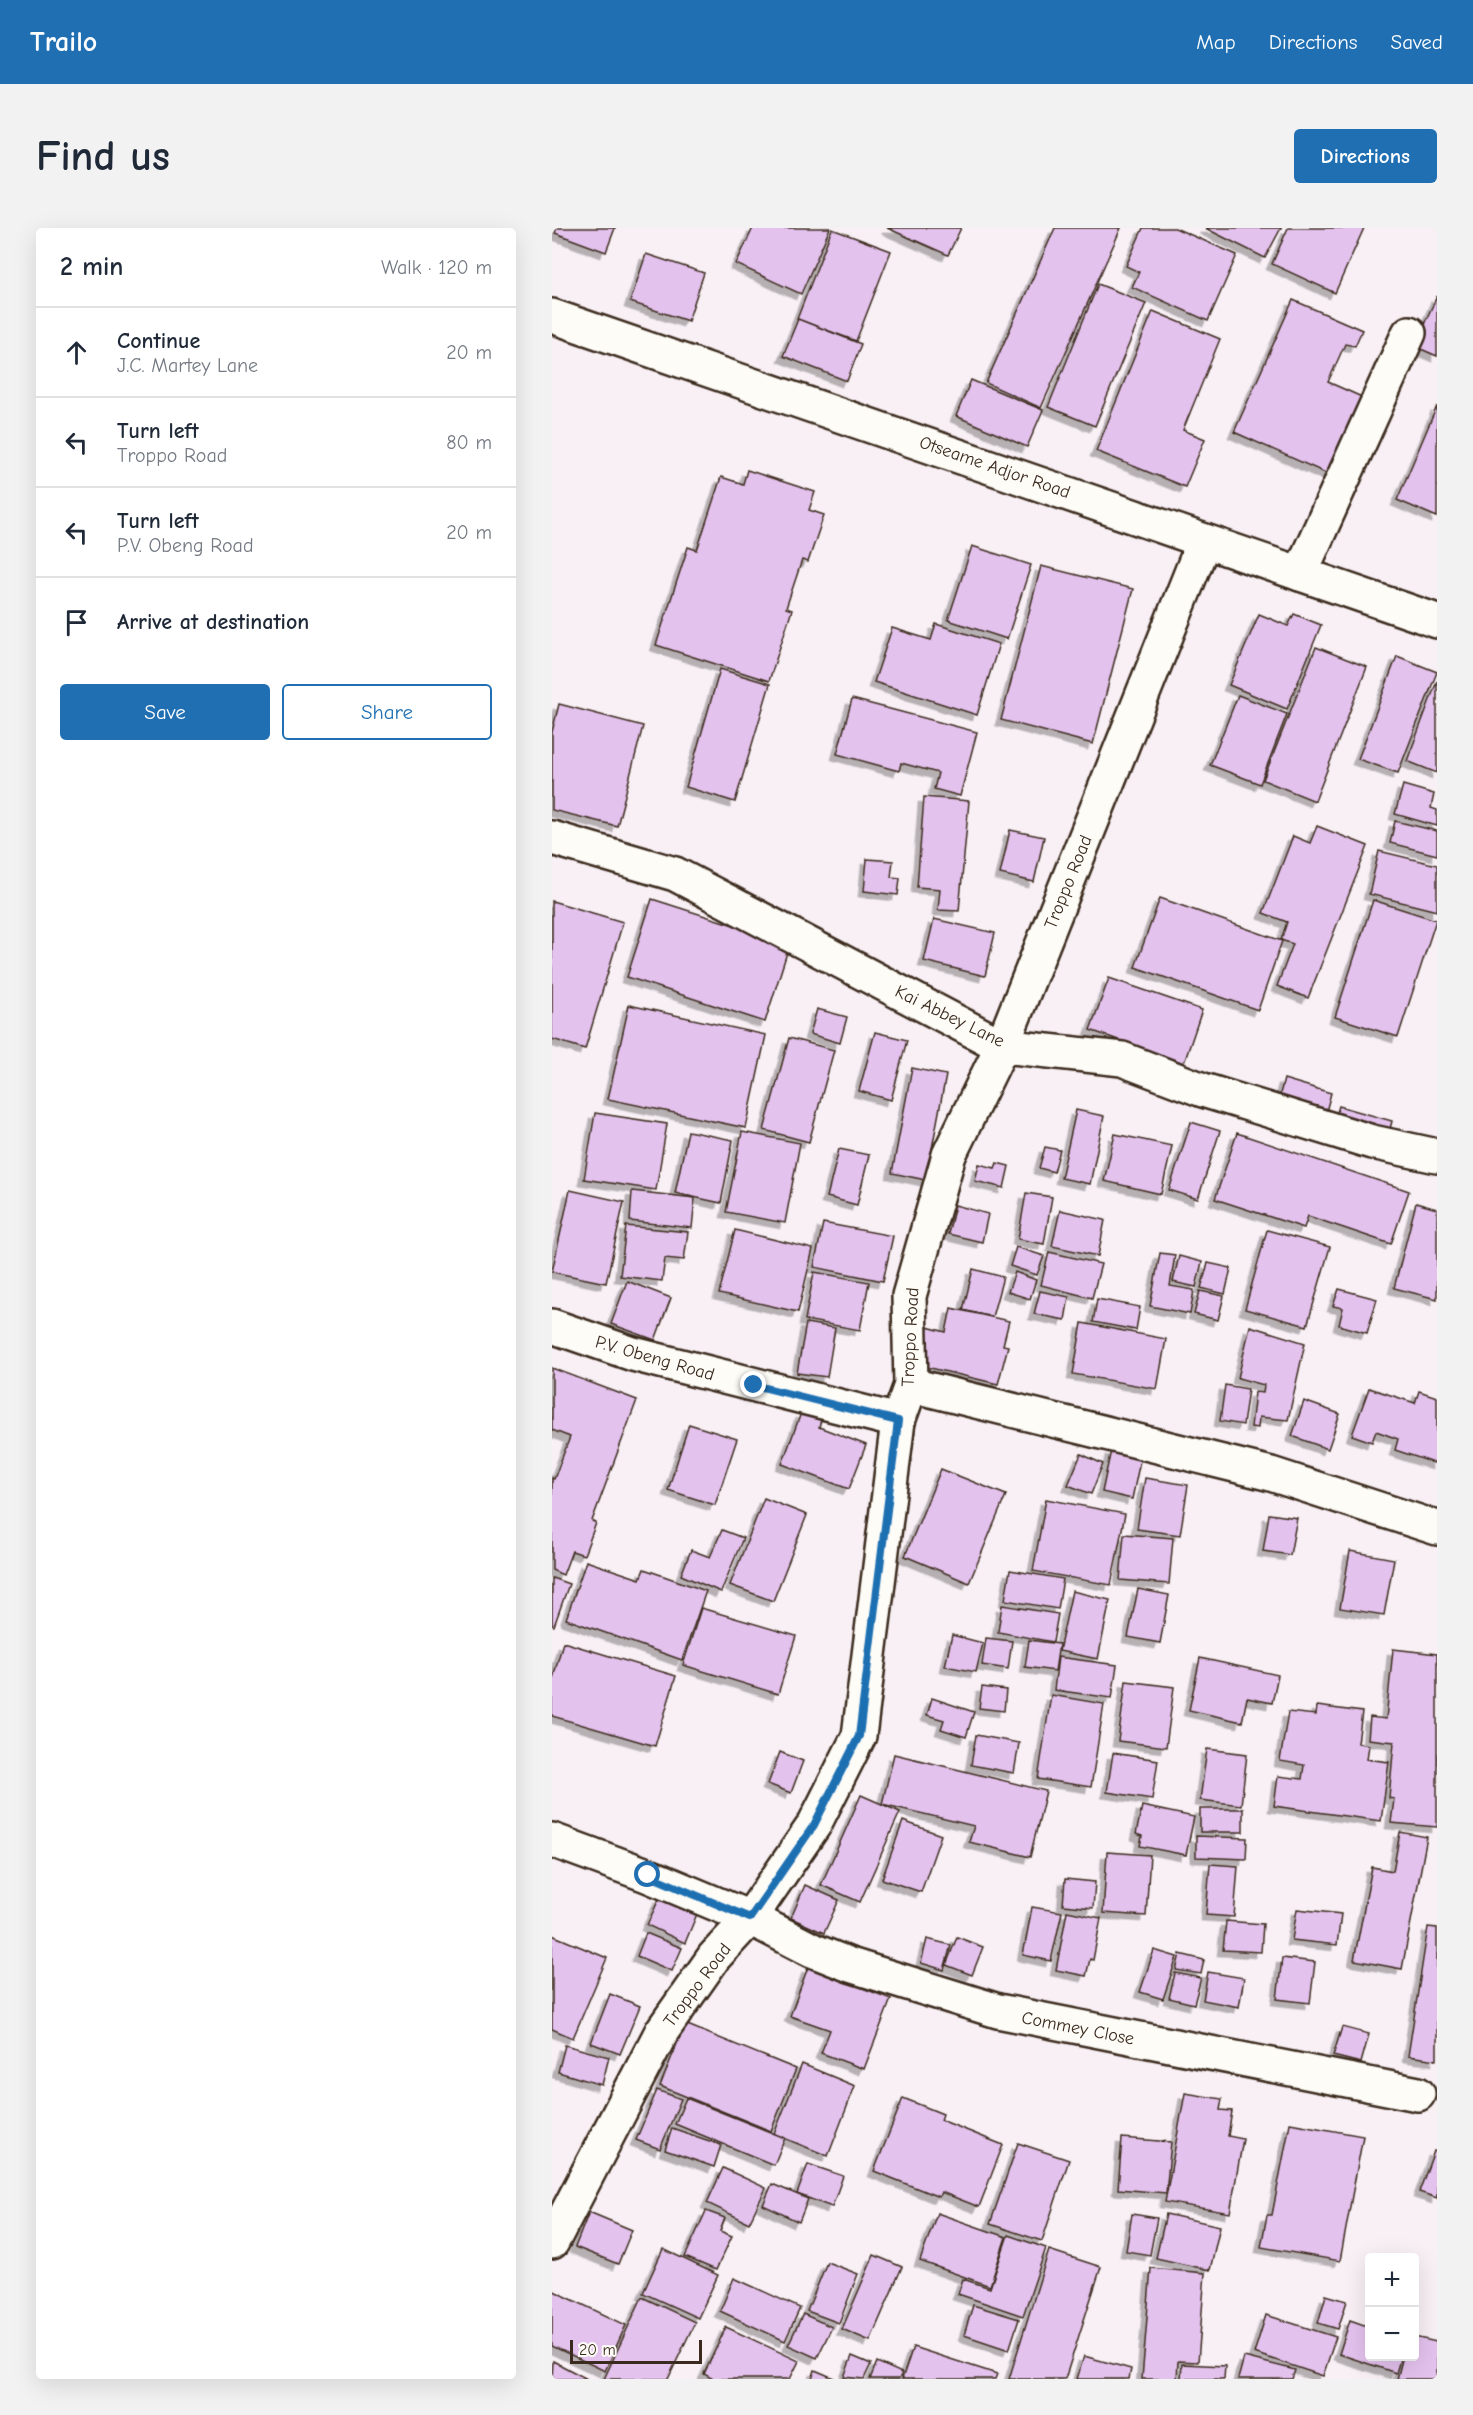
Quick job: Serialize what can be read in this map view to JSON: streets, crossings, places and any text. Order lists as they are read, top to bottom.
{
  "streets": {
    "street": [
      "Otseame Adjor Road",
      "Troppo Road",
      "Kai Abbey Lane",
      "P.V. Obeng Road",
      "Commey Close"
    ]
  },
  "crossings": [
    ["Otseame Adjor Road", "Troppo Road"],
    ["Troppo Road", "Kai Abbey Lane"],
    ["Troppo Road", "P.V. Obeng Road"],
    ["Troppo Road", "Commey Close"]
  ],
  "scale_bar": "20 m",
  "page": {
    "header": "Trailo",
    "nav": ["Map", "Directions", "Saved"],
    "buttons": [
      "Directions",
      ["Save", "Share"]
    ],
    "title": "Find us",
    "heading": ["2 min", "Walk · 120 m"],
    "list": [
      ["Continue", "J.C. Martey Lane", "20 m"],
      ["Turn left", "Troppo Road", "80 m"],
      ["Turn left", "P.V. Obeng Road", "20 m"],
      "Arrive at destination"
    ],
    "map_buttons": ["+", "−"],
    "scale": "20 m"
  }
}
